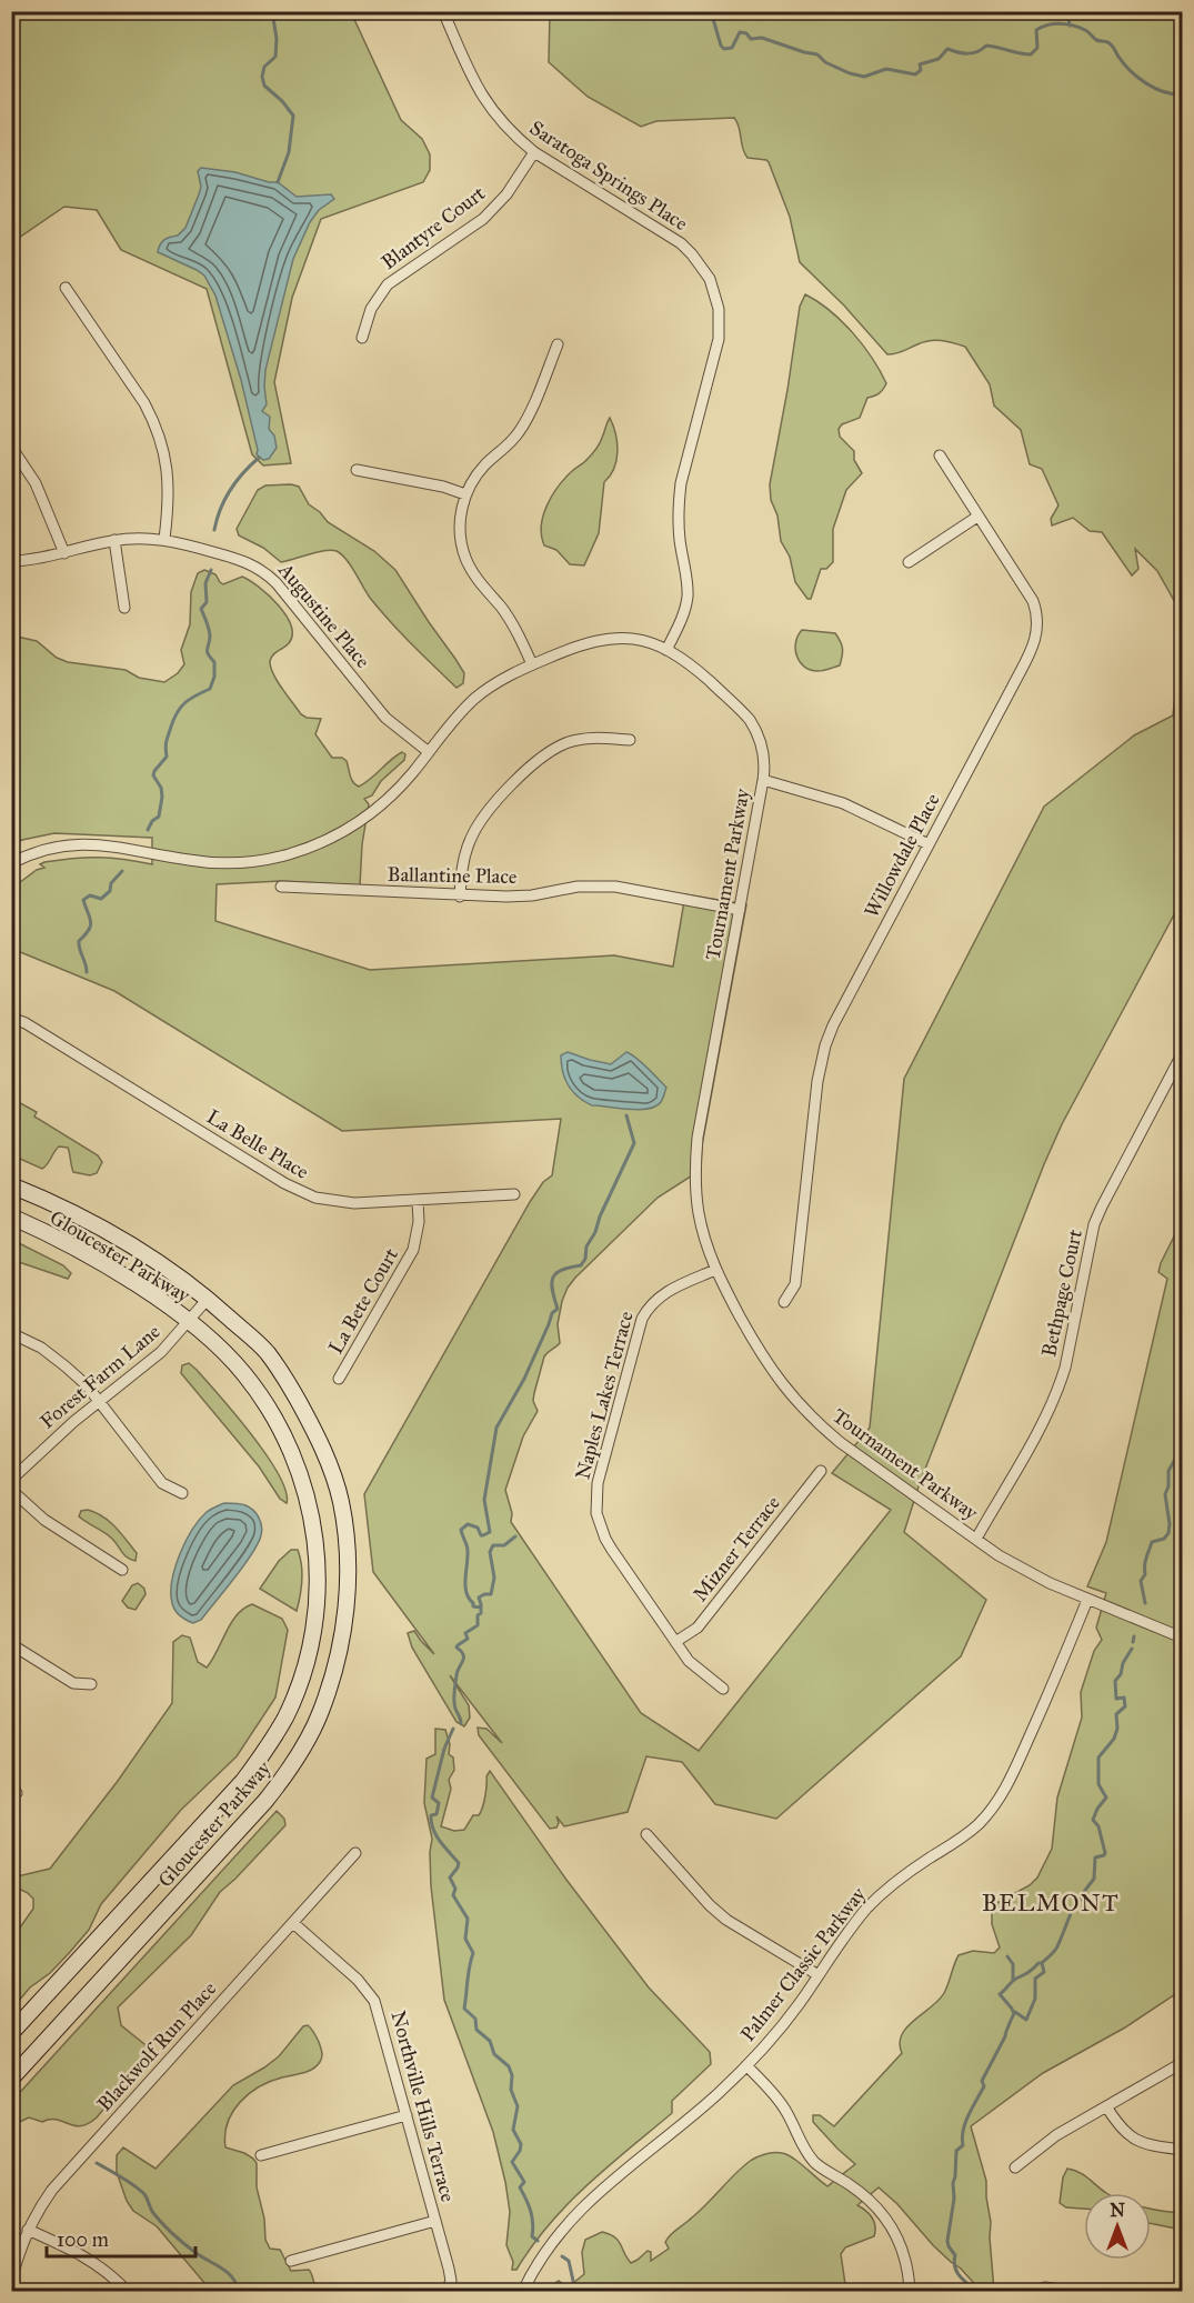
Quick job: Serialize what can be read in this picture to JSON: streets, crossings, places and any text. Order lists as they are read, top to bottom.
{
  "streets": {
    "main road": ["Gloucester Parkway"],
    "street": [
      "Saratoga Springs Place",
      "Blantyre Court",
      "Augustine Place",
      "Willowdale Place",
      "Tournament Parkway",
      "Ballantine Place",
      "La Belle Place",
      "Bethpage Court",
      "La Bete Court",
      "Forest Farm Lane",
      "Naples Lakes Terrace",
      "Mizner Terrace",
      "Palmer Classic Parkway",
      "Blackwolf Run Place",
      "Northville Hills Terrace"
    ]
  },
  "crossings": [
    ["Saratoga Springs Place", "Blantyre Court"],
    ["Saratoga Springs Place", "Tournament Parkway"],
    ["Augustine Place", "Tournament Parkway"],
    ["Tournament Parkway", "Ballantine Place"],
    ["Tournament Parkway", "Bethpage Court"],
    ["Tournament Parkway", "Naples Lakes Terrace"],
    ["Tournament Parkway", "Palmer Classic Parkway"],
    ["La Belle Place", "La Bete Court"],
    ["Gloucester Parkway", "Forest Farm Lane"],
    ["Naples Lakes Terrace", "Mizner Terrace"],
    ["Blackwolf Run Place", "Northville Hills Terrace"]
  ],
  "districts": ["BELMONT"],
  "scale_bar": "100 m",
  "north": "top"
}
